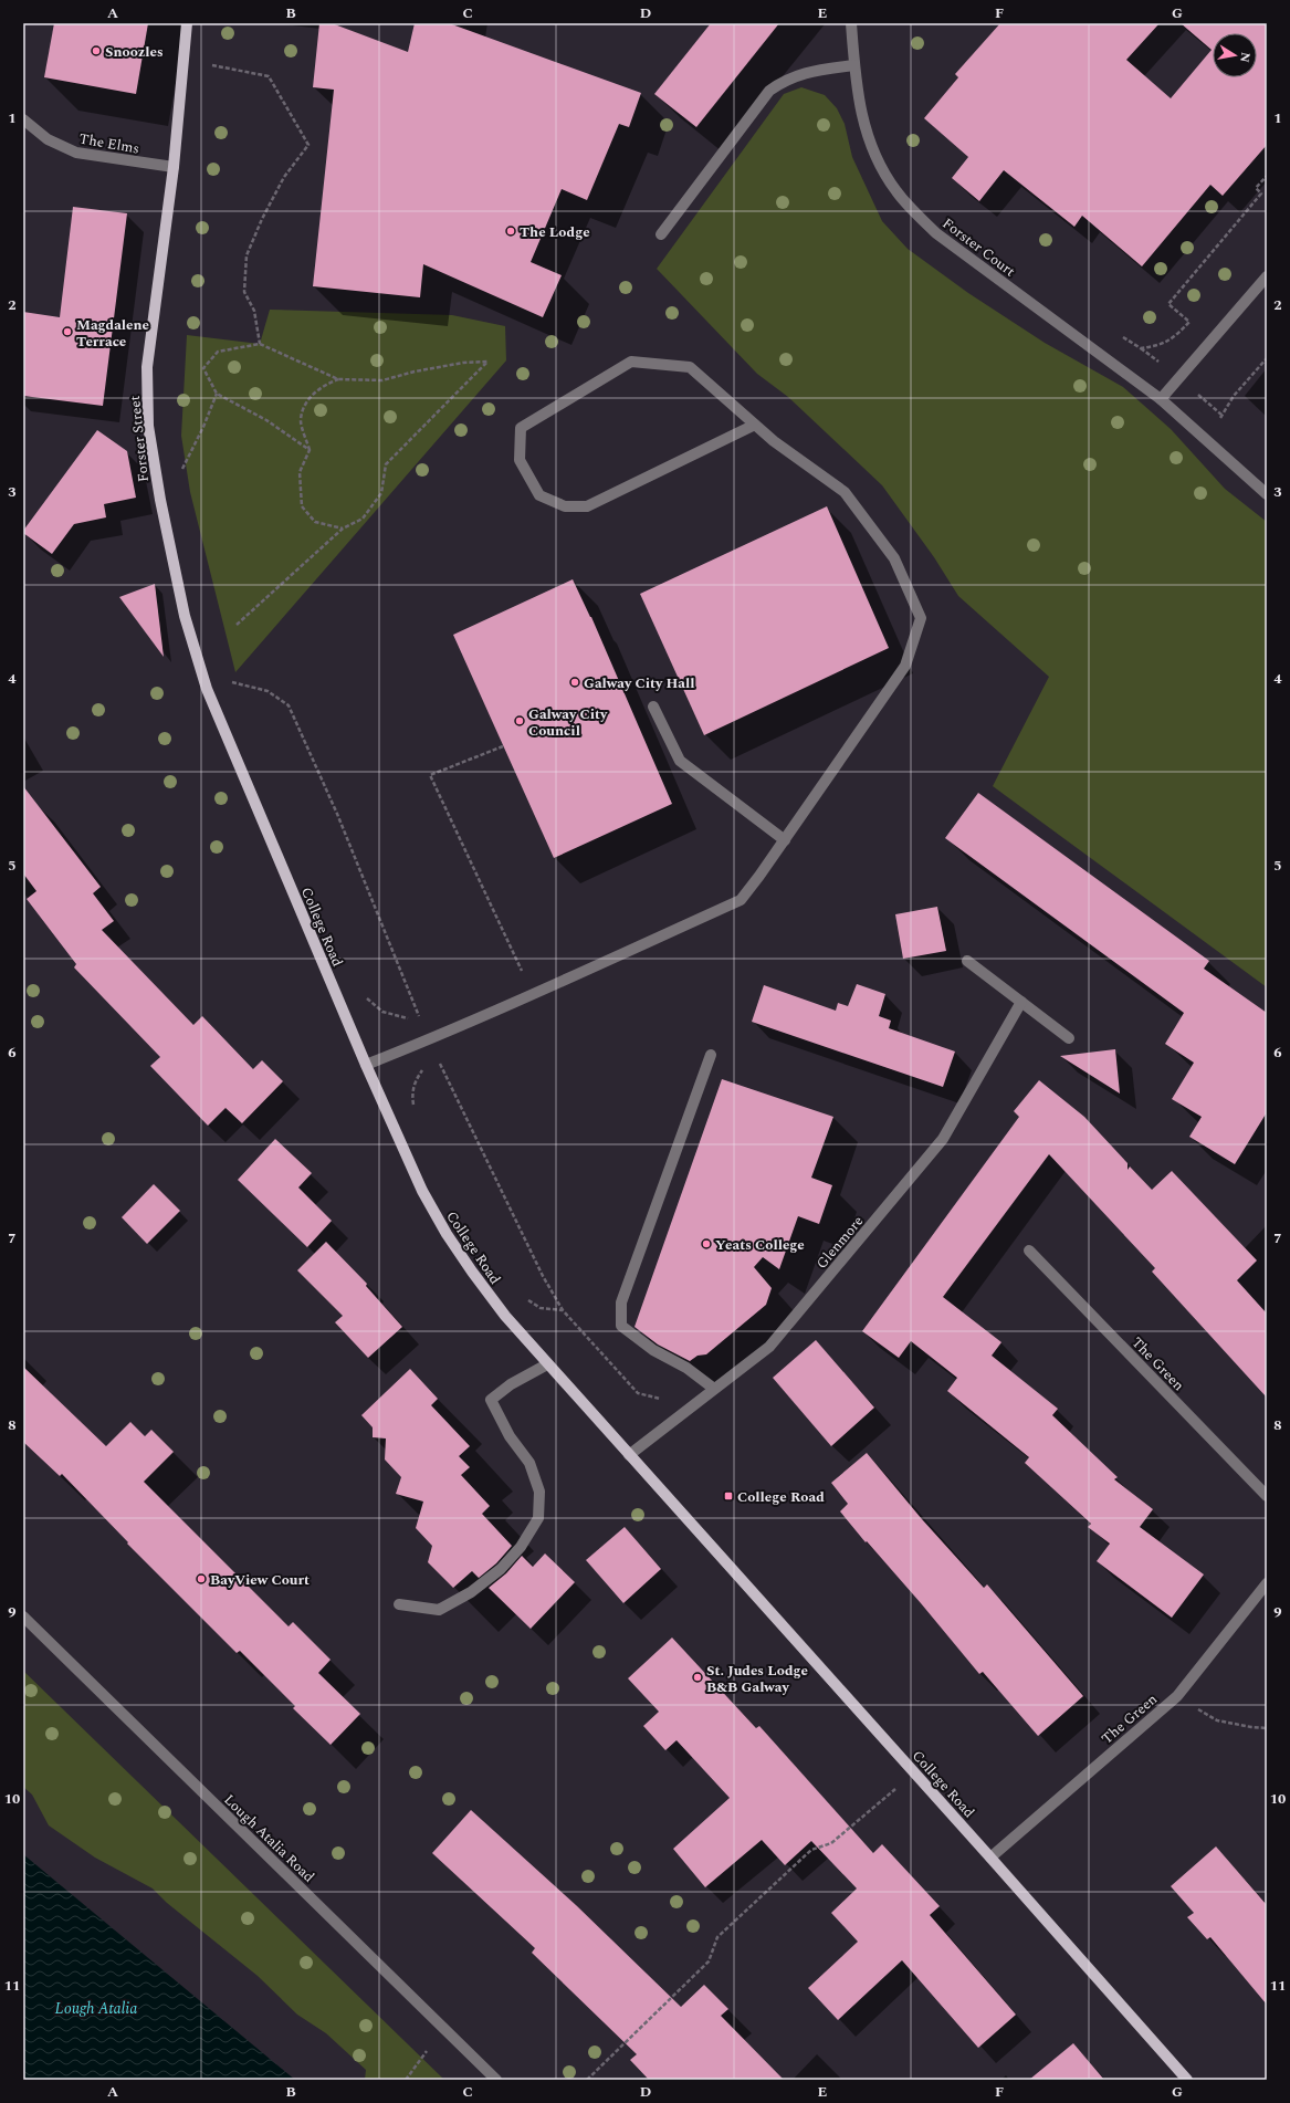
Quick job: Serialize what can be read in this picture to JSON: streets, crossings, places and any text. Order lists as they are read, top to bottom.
{
  "streets": {
    "main road": ["Forster Street", "College Road"],
    "street": [
      "The Elms",
      "Forster Court",
      "Glenmore",
      "The Green",
      "Lough Atalia Road"
    ]
  },
  "crossings": [
    ["The Elms", "Forster Street"],
    ["Forster Street", "College Road"],
    ["College Road", "Glenmore"],
    ["College Road", "The Green"]
  ],
  "water": ["Lough Atalia"],
  "places": {
    "other": [
      "Snoozles",
      "The Lodge",
      "Magdalene Terrace",
      "Galway City Hall",
      "Galway City Council",
      "Yeats College",
      "BayView Court",
      "St. Judes Lodge B&B Galway"
    ],
    "transit": ["College Road"]
  },
  "north": "right",
  "grid": {
    "columns": [
      "A",
      "B",
      "C",
      "D",
      "E",
      "F",
      "G"
    ],
    "rows": [
      "1",
      "2",
      "3",
      "4",
      "5",
      "6",
      "7",
      "8",
      "9",
      "10",
      "11"
    ]
  }
}
